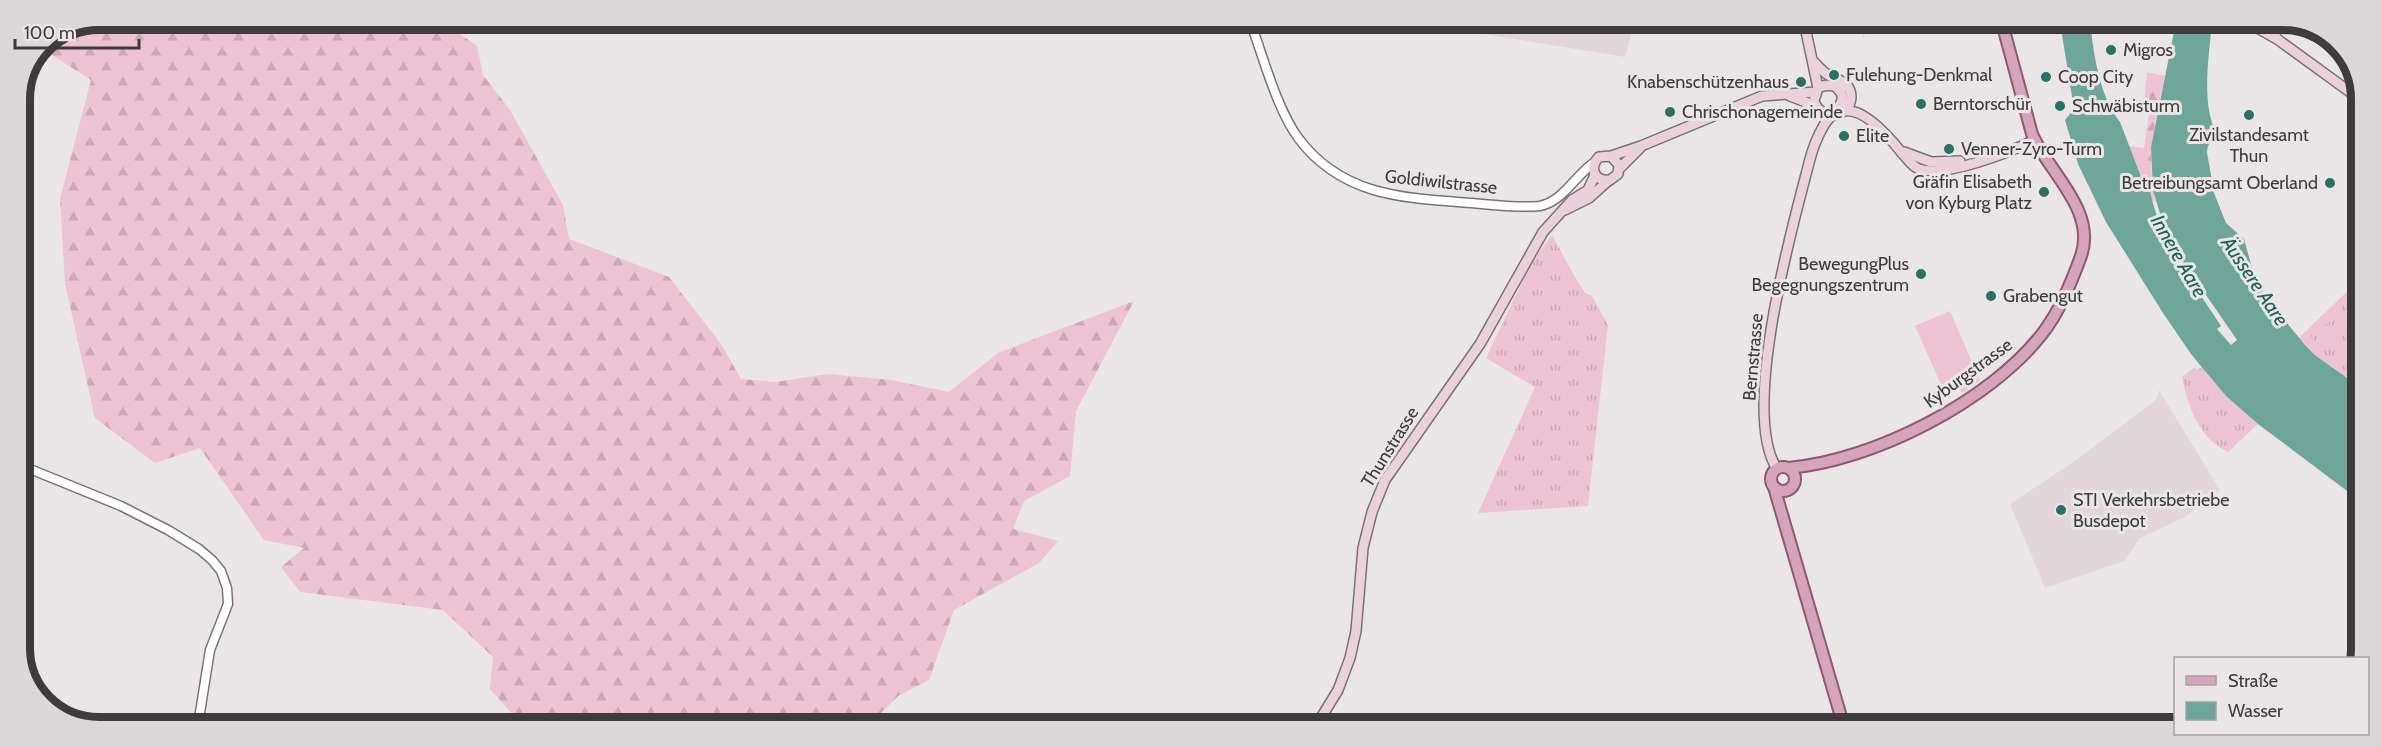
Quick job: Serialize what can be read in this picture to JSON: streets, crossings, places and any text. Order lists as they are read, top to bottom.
{
  "streets": {
    "main road": ["Bernstrasse", "Kyburgstrasse", "Thunstrasse"],
    "street": ["Goldiwilstrasse"]
  },
  "crossings": [
    ["Goldiwilstrasse", "Thunstrasse"],
    ["Bernstrasse", "Kyburgstrasse"]
  ],
  "water": ["Innere Aare", "Äussere Aare"],
  "places": [
    "Migros",
    "Fulehung-Denkmal",
    "Coop City",
    "Knabenschützenhaus",
    "Berntorschür",
    "Schwäbisturm",
    "Chrischonagemeinde",
    "Zivilstandesamt Thun",
    "Elite",
    "Venner-Zyro-Turm",
    "Betreibungsamt Oberland",
    "Gräfin Elisabeth von Kyburg Platz",
    "BewegungPlus Begegnungszentrum",
    "Grabengut",
    "STI Verkehrsbetriebe Busdepot"
  ],
  "legend": ["Straße", "Wasser"],
  "scale_bar": "100 m"
}
